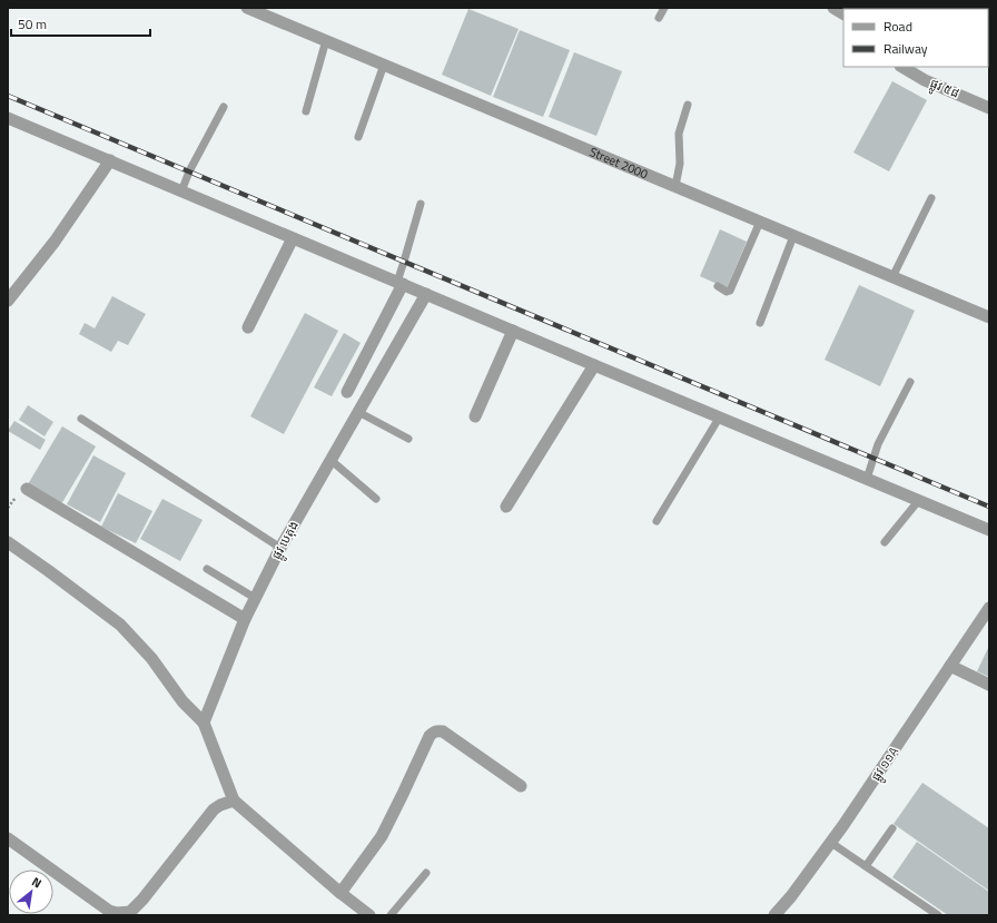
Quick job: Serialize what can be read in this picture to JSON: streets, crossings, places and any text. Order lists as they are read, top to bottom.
{
  "streets": {
    "street": [
      "ផ្លូវ ៥៨",
      "Street 2000",
      "ផ្លូវ បេតុង",
      "ផ្លូវ ១១A"
    ]
  },
  "legend": ["Road", "Railway"],
  "scale_bar": "50 m",
  "north": "top right"
}
